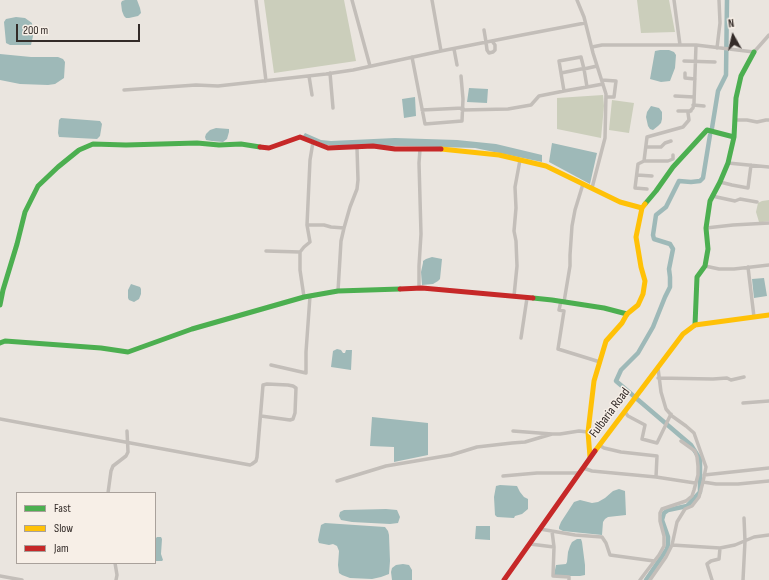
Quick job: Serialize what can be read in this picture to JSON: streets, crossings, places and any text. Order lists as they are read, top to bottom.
{
  "streets": {
    "street": ["Fulbaria Road"]
  },
  "legend": ["Fast", "Slow", "Jam"],
  "scale_bar": "200 m",
  "north": "top"
}
